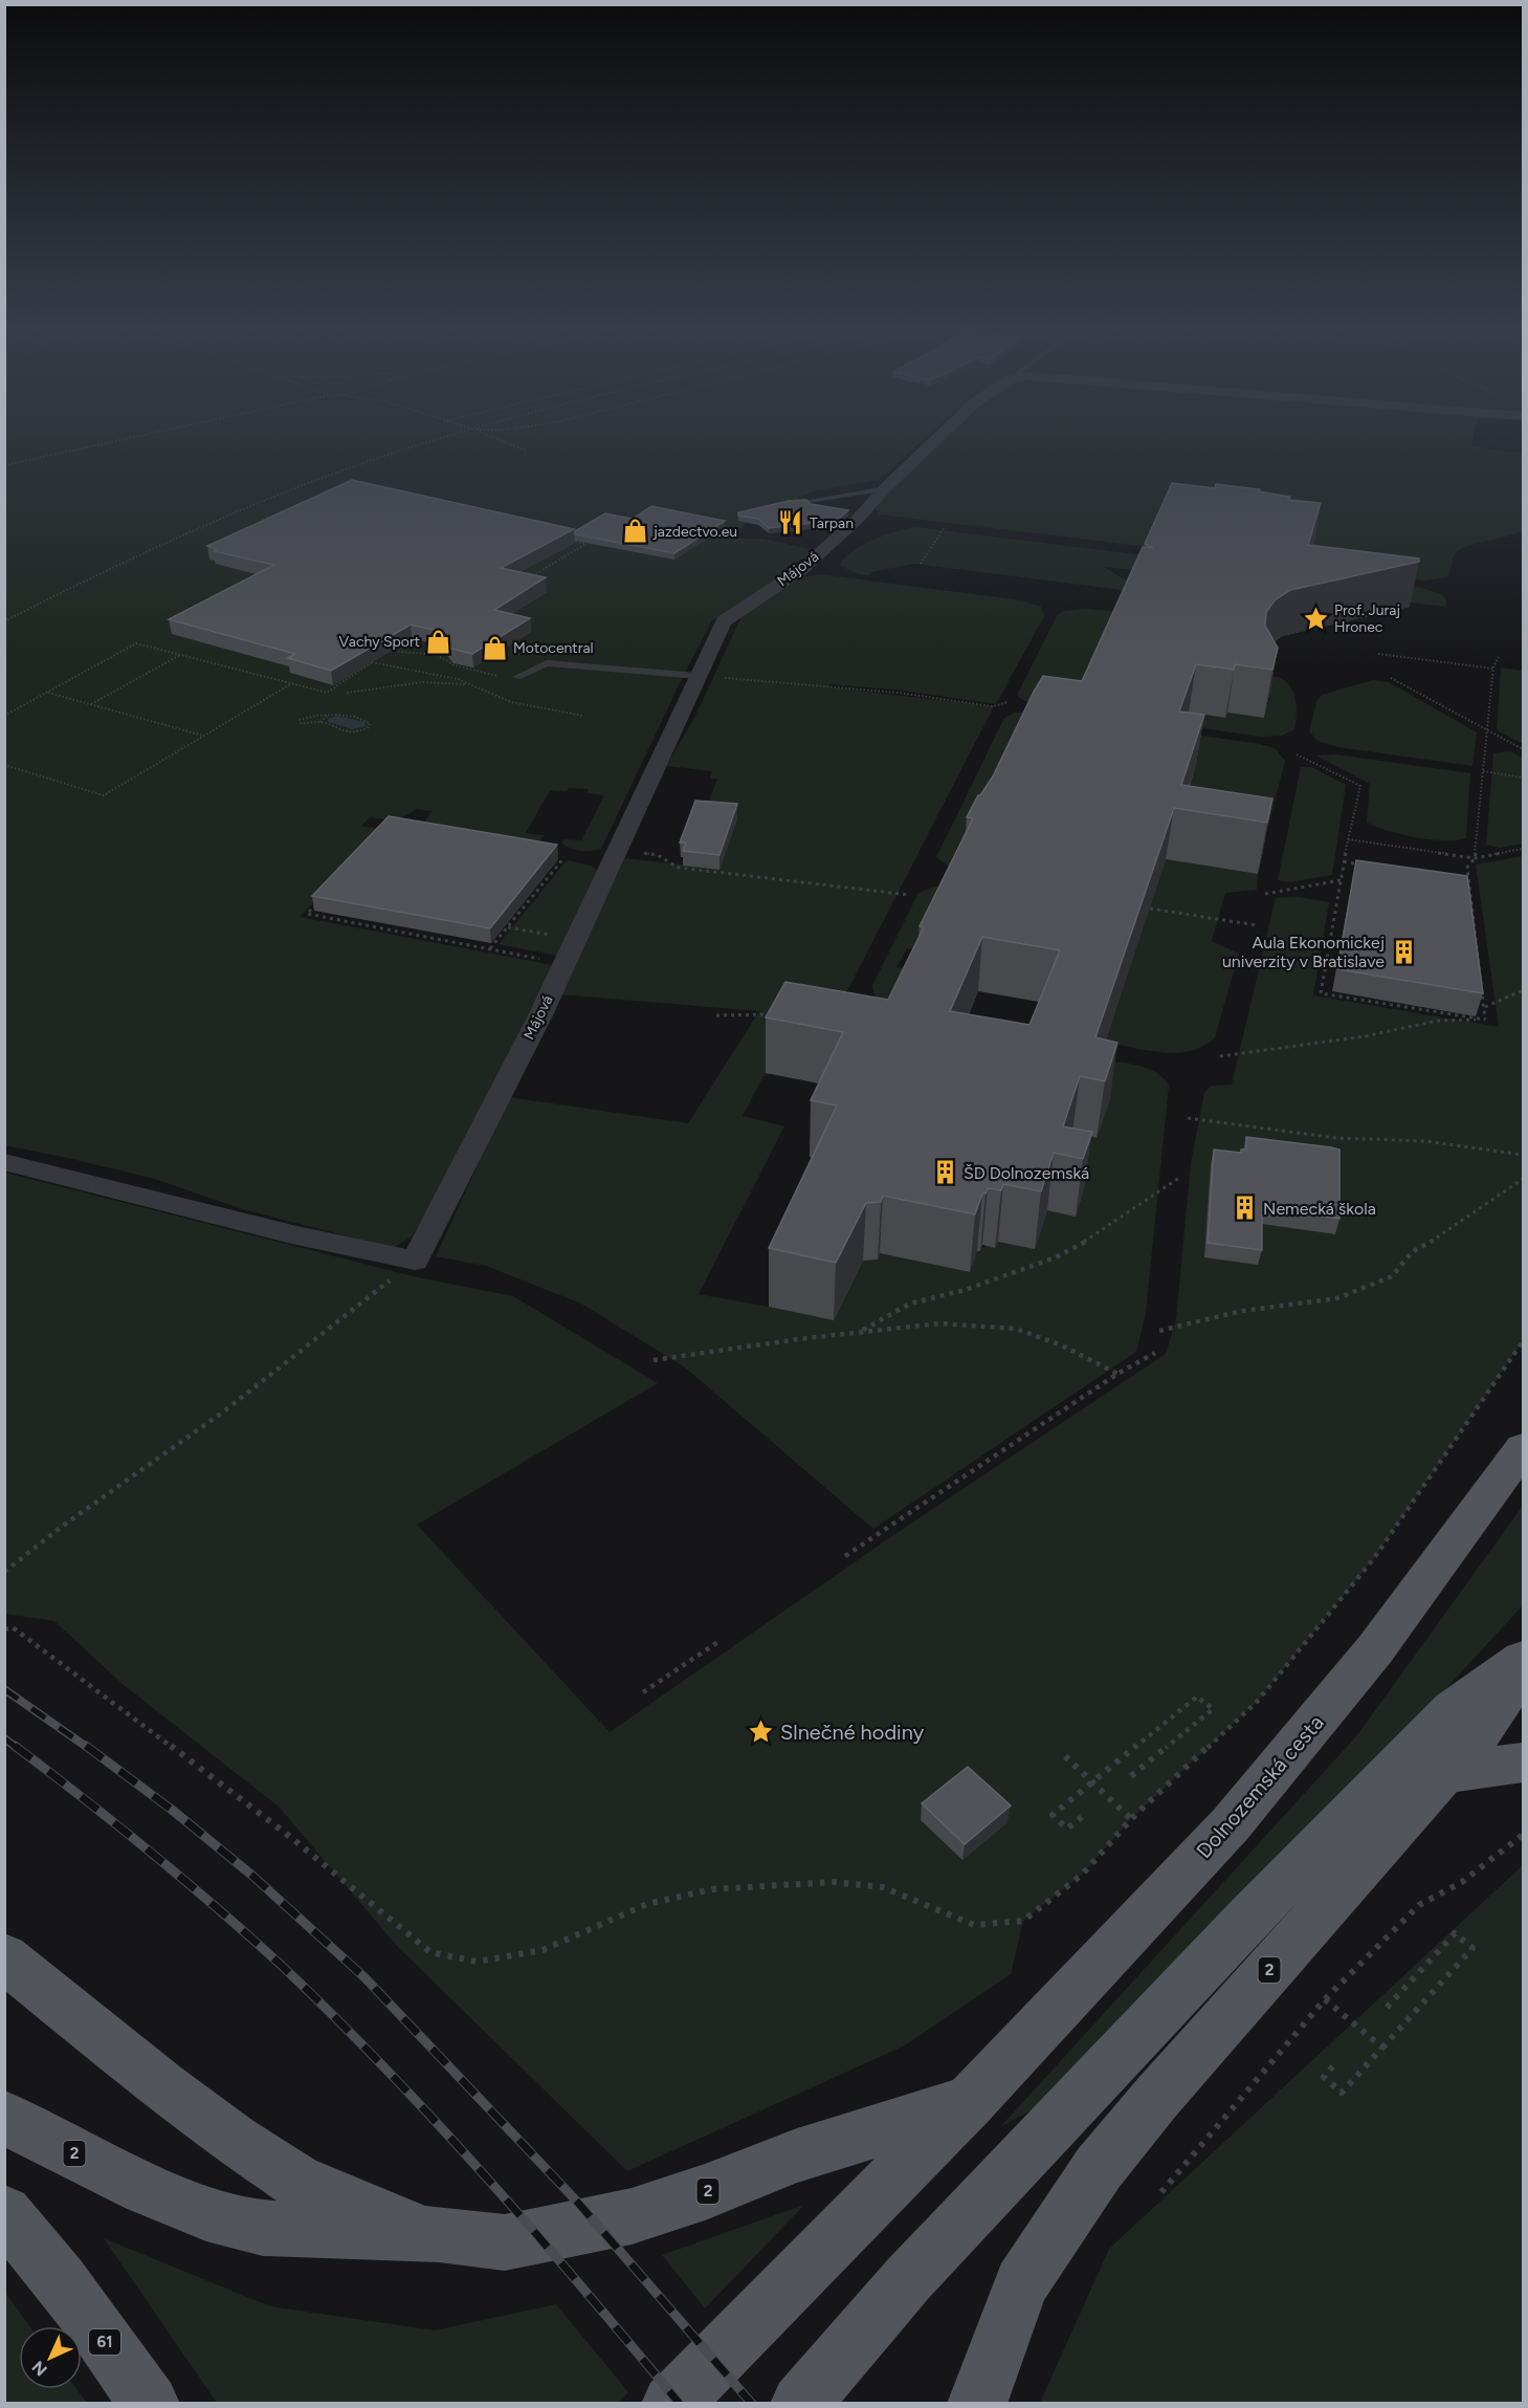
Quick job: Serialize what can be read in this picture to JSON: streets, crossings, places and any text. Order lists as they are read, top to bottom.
{
  "streets": {
    "main road": ["Dolnozemská cesta", "2", "61"],
    "street": ["Májová"]
  },
  "crossings": [
    ["Dolnozemská cesta", "2"]
  ],
  "places": {
    "restaurant": ["Tarpan"],
    "shop": ["jazdectvo.eu", "Vachy Sport", "Motocentral"],
    "place": ["Prof. Juraj Hronec", "Slnečné hodiny"],
    "building": ["Aula Ekonomickej univerzity v Bratislave", "ŠD Dolnozemská", "Nemecká škola"]
  },
  "north": "bottom left"
}
